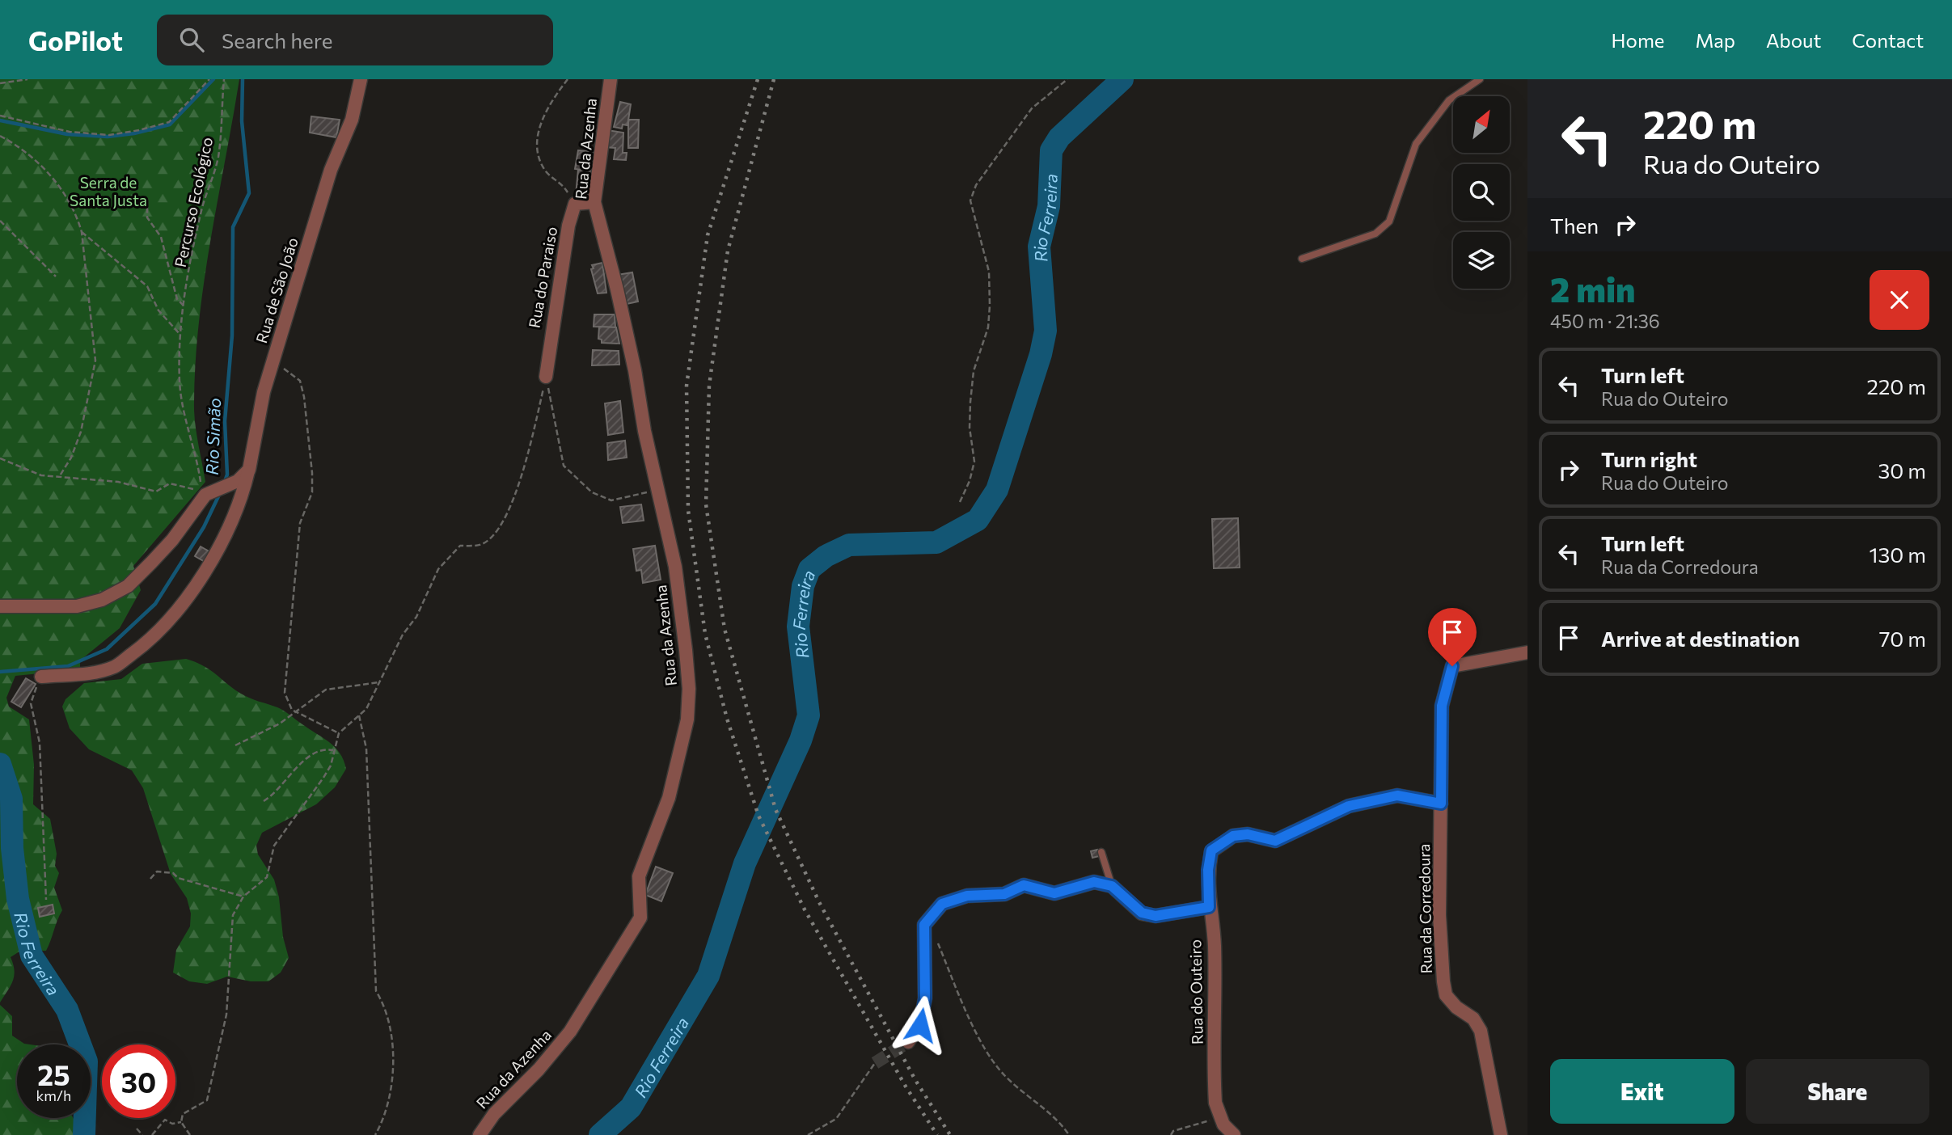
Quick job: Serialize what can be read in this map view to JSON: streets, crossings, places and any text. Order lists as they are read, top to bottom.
{
  "streets": {
    "street": [
      "Rua da Azenha",
      "Rua do Paraiso",
      "Rua de São João",
      "Rua da Corredoura",
      "Rua do Outeiro"
    ],
    "path": ["Percurso Ecológico"]
  },
  "crossings": [
    ["Rua da Corredoura", "Rua do Outeiro"]
  ],
  "water": ["Rio Ferreira", "Rio Simão"],
  "parks": ["Serra de Santa Justa"],
  "north": "top right",
  "page": {
    "header": "GoPilot",
    "search": "Search here",
    "nav": [
      "Home",
      "Map",
      "About",
      "Contact"
    ],
    "turn": ["220 m", "Rua do Outeiro"],
    "then": "Then",
    "heading": ["2 min", "450 m · 21:36"],
    "list": [
      {
        "name": "Turn left",
        "note": "Rua do Outeiro",
        "value": "220 m"
      },
      {
        "name": "Turn right",
        "note": "Rua do Outeiro",
        "value": "30 m"
      },
      {
        "name": "Turn left",
        "note": "Rua da Corredoura",
        "value": "130 m"
      },
      {
        "name": "Arrive at destination",
        "value": "70 m"
      }
    ],
    "speed": "25 km/h",
    "limit": "30",
    "buttons": ["Exit", "Share"]
  }
}
